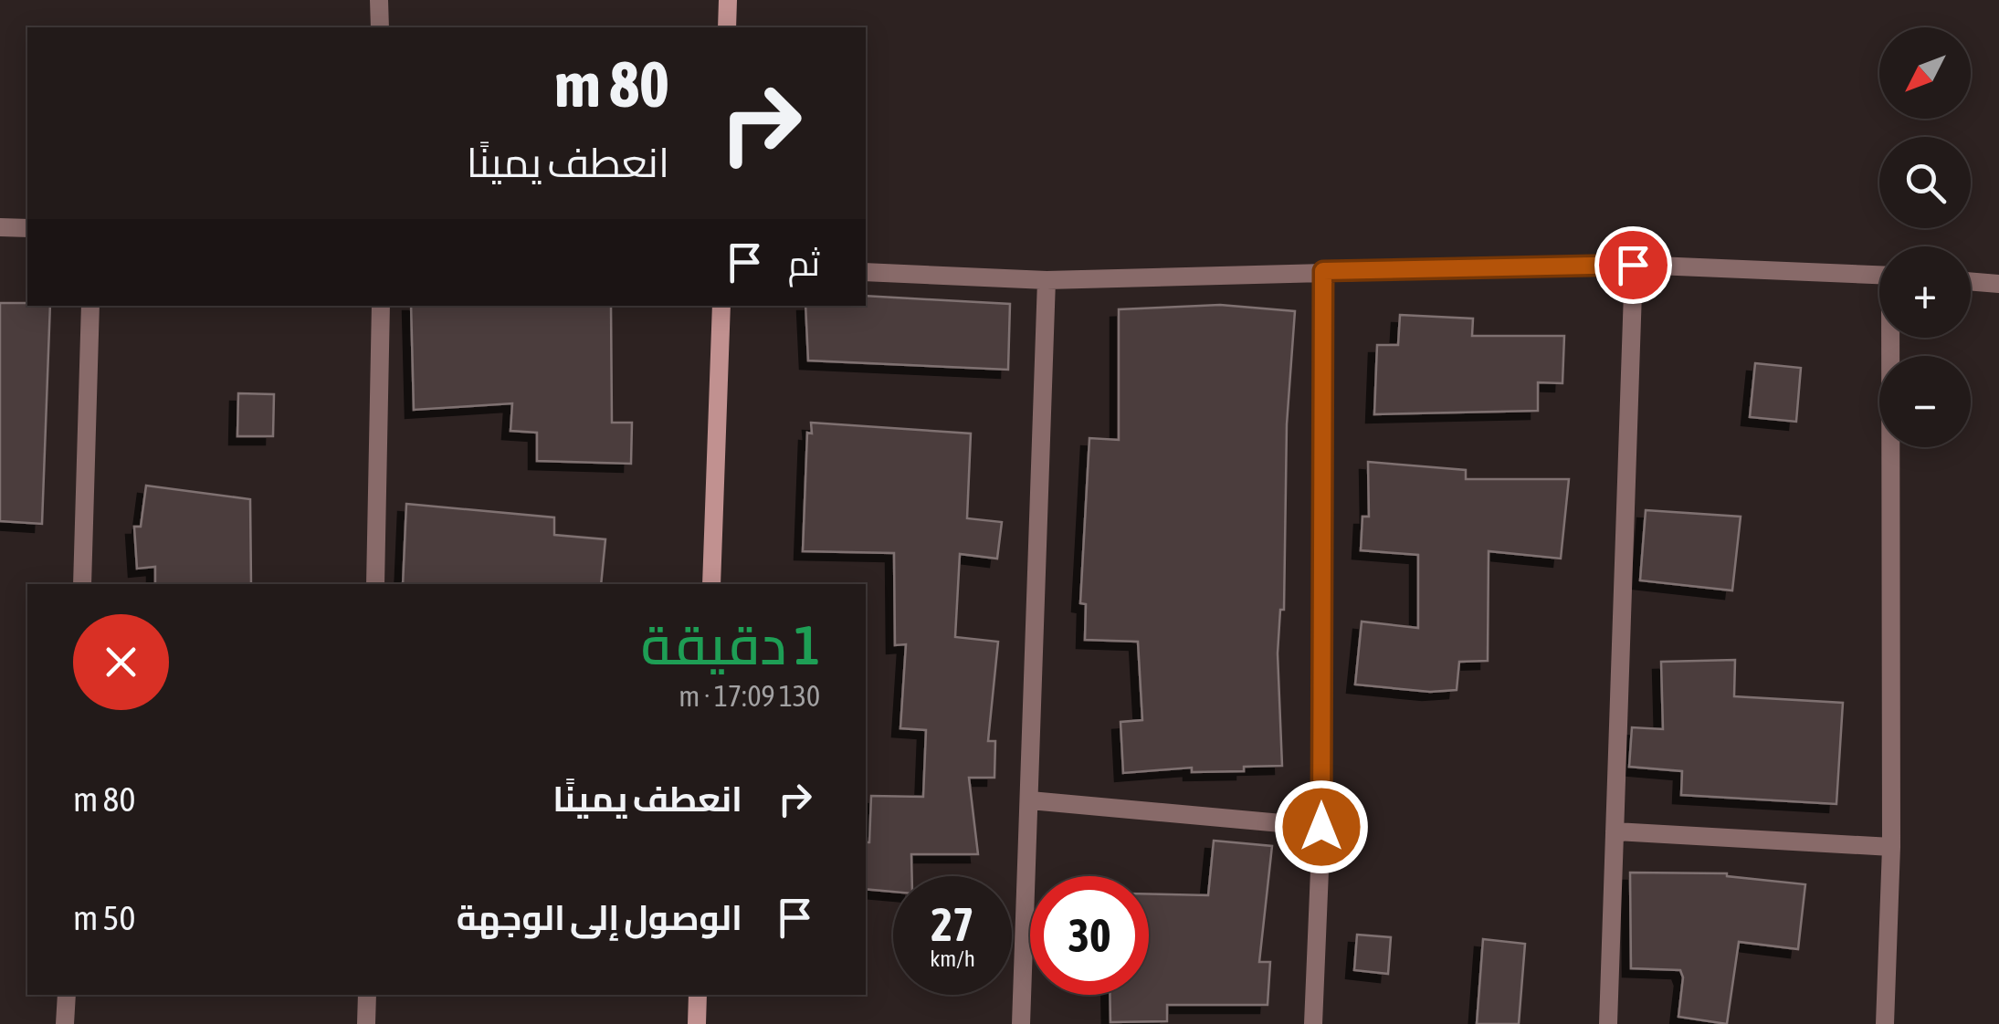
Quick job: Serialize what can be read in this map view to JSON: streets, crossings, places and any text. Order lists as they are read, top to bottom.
{
  "north": "bottom left",
  "page": {
    "map_buttons": ["+", "−"],
    "turn": ["80 m", "انعطف يمينًا"],
    "then": "ثم",
    "heading": ["1 دقيقة", "130 m · 17:09"],
    "list": [
      {
        "name": "انعطف يمينًا",
        "value": "80 m"
      },
      {
        "name": "الوصول إلى الوجهة",
        "value": "50 m"
      }
    ],
    "speed": "27 km/h",
    "limit": "30"
  }
}
